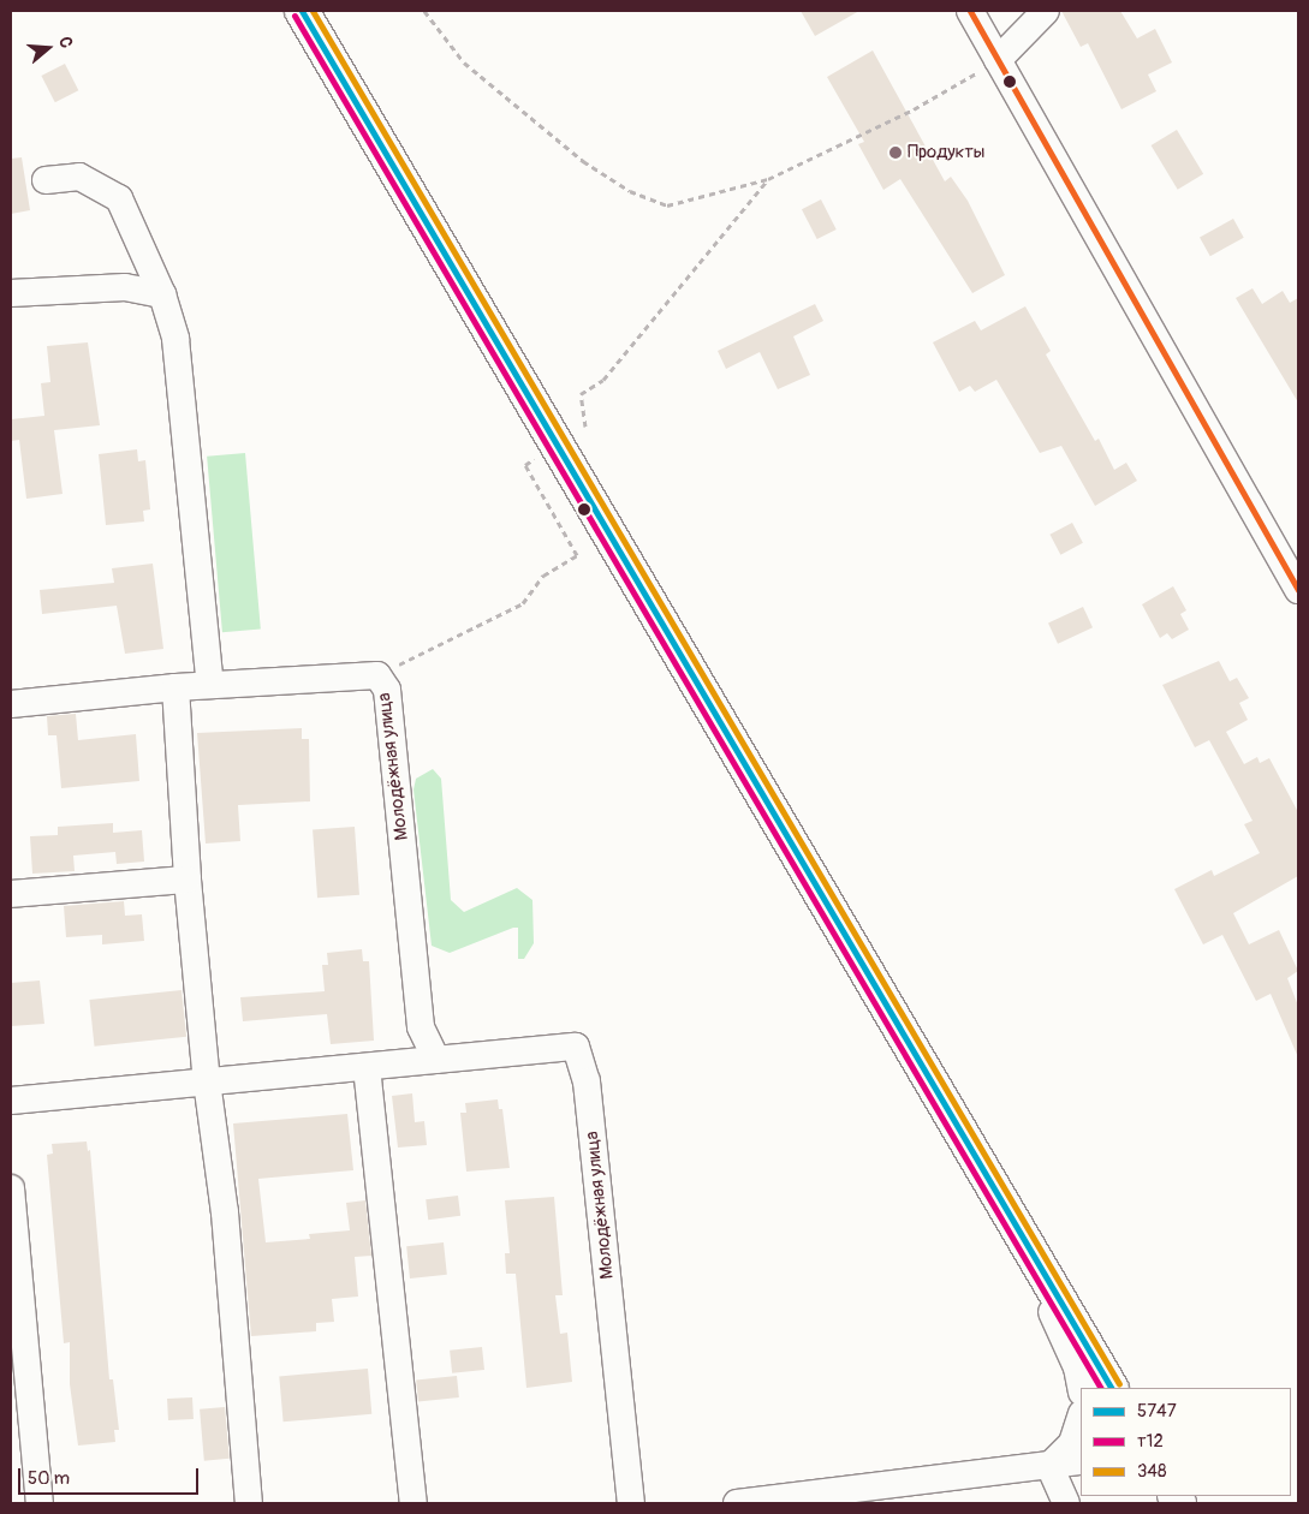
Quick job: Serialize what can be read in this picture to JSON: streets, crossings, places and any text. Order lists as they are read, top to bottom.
{
  "streets": {
    "street": ["Молодёжная улица"]
  },
  "places": ["Продукты"],
  "lines": ["transit line 5747", "transit line 348", "transit line т12"],
  "legend": ["5747", "т12", "348"],
  "scale_bar": "50 m",
  "north": "right"
}
